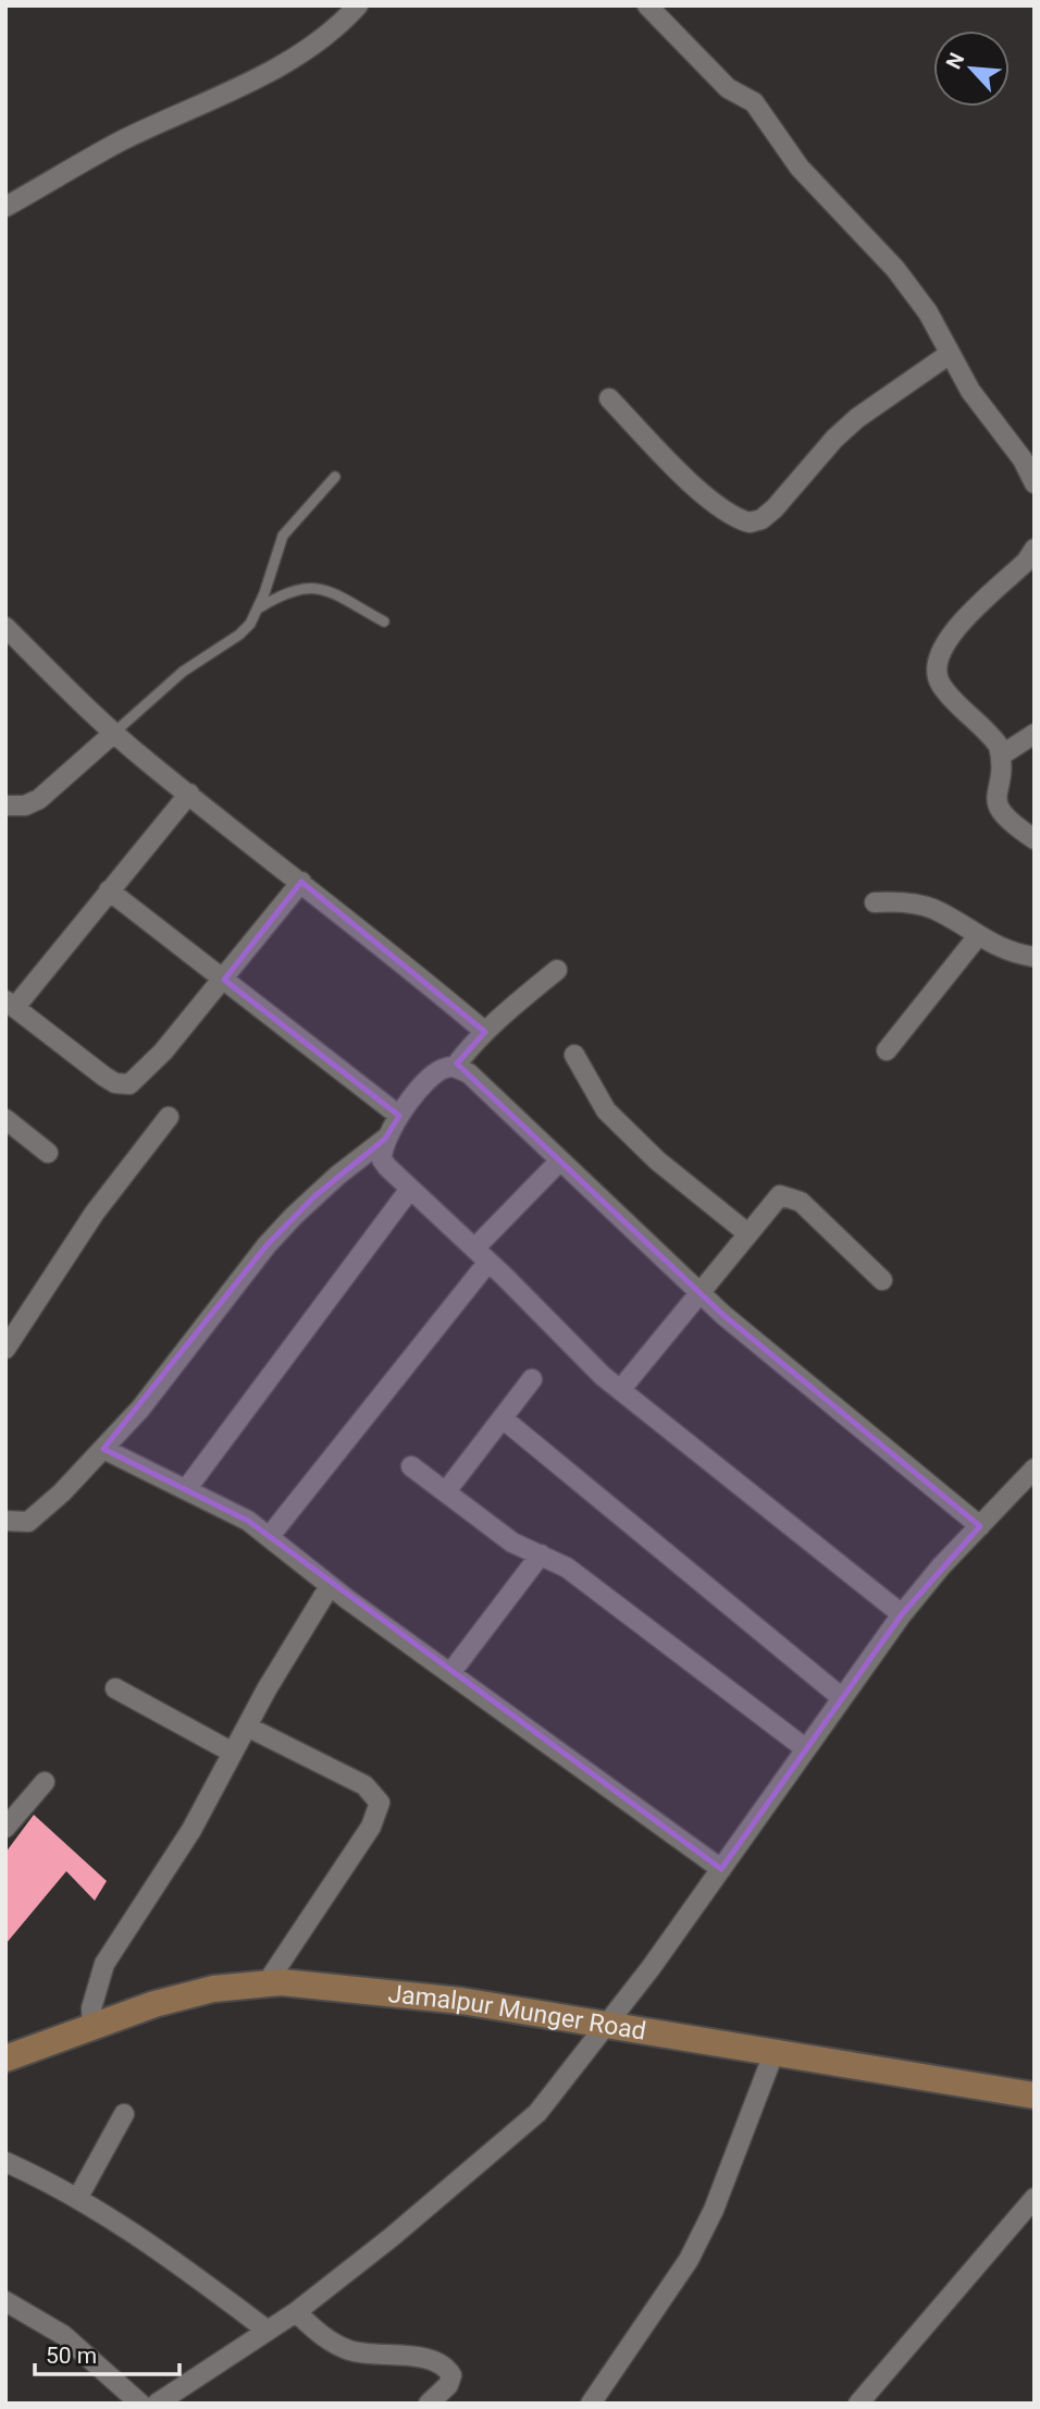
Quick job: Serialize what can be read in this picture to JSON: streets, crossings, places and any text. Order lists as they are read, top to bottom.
{
  "streets": {
    "street": ["Jamalpur Munger Road"]
  },
  "scale_bar": "50 m",
  "north": "top left"
}
